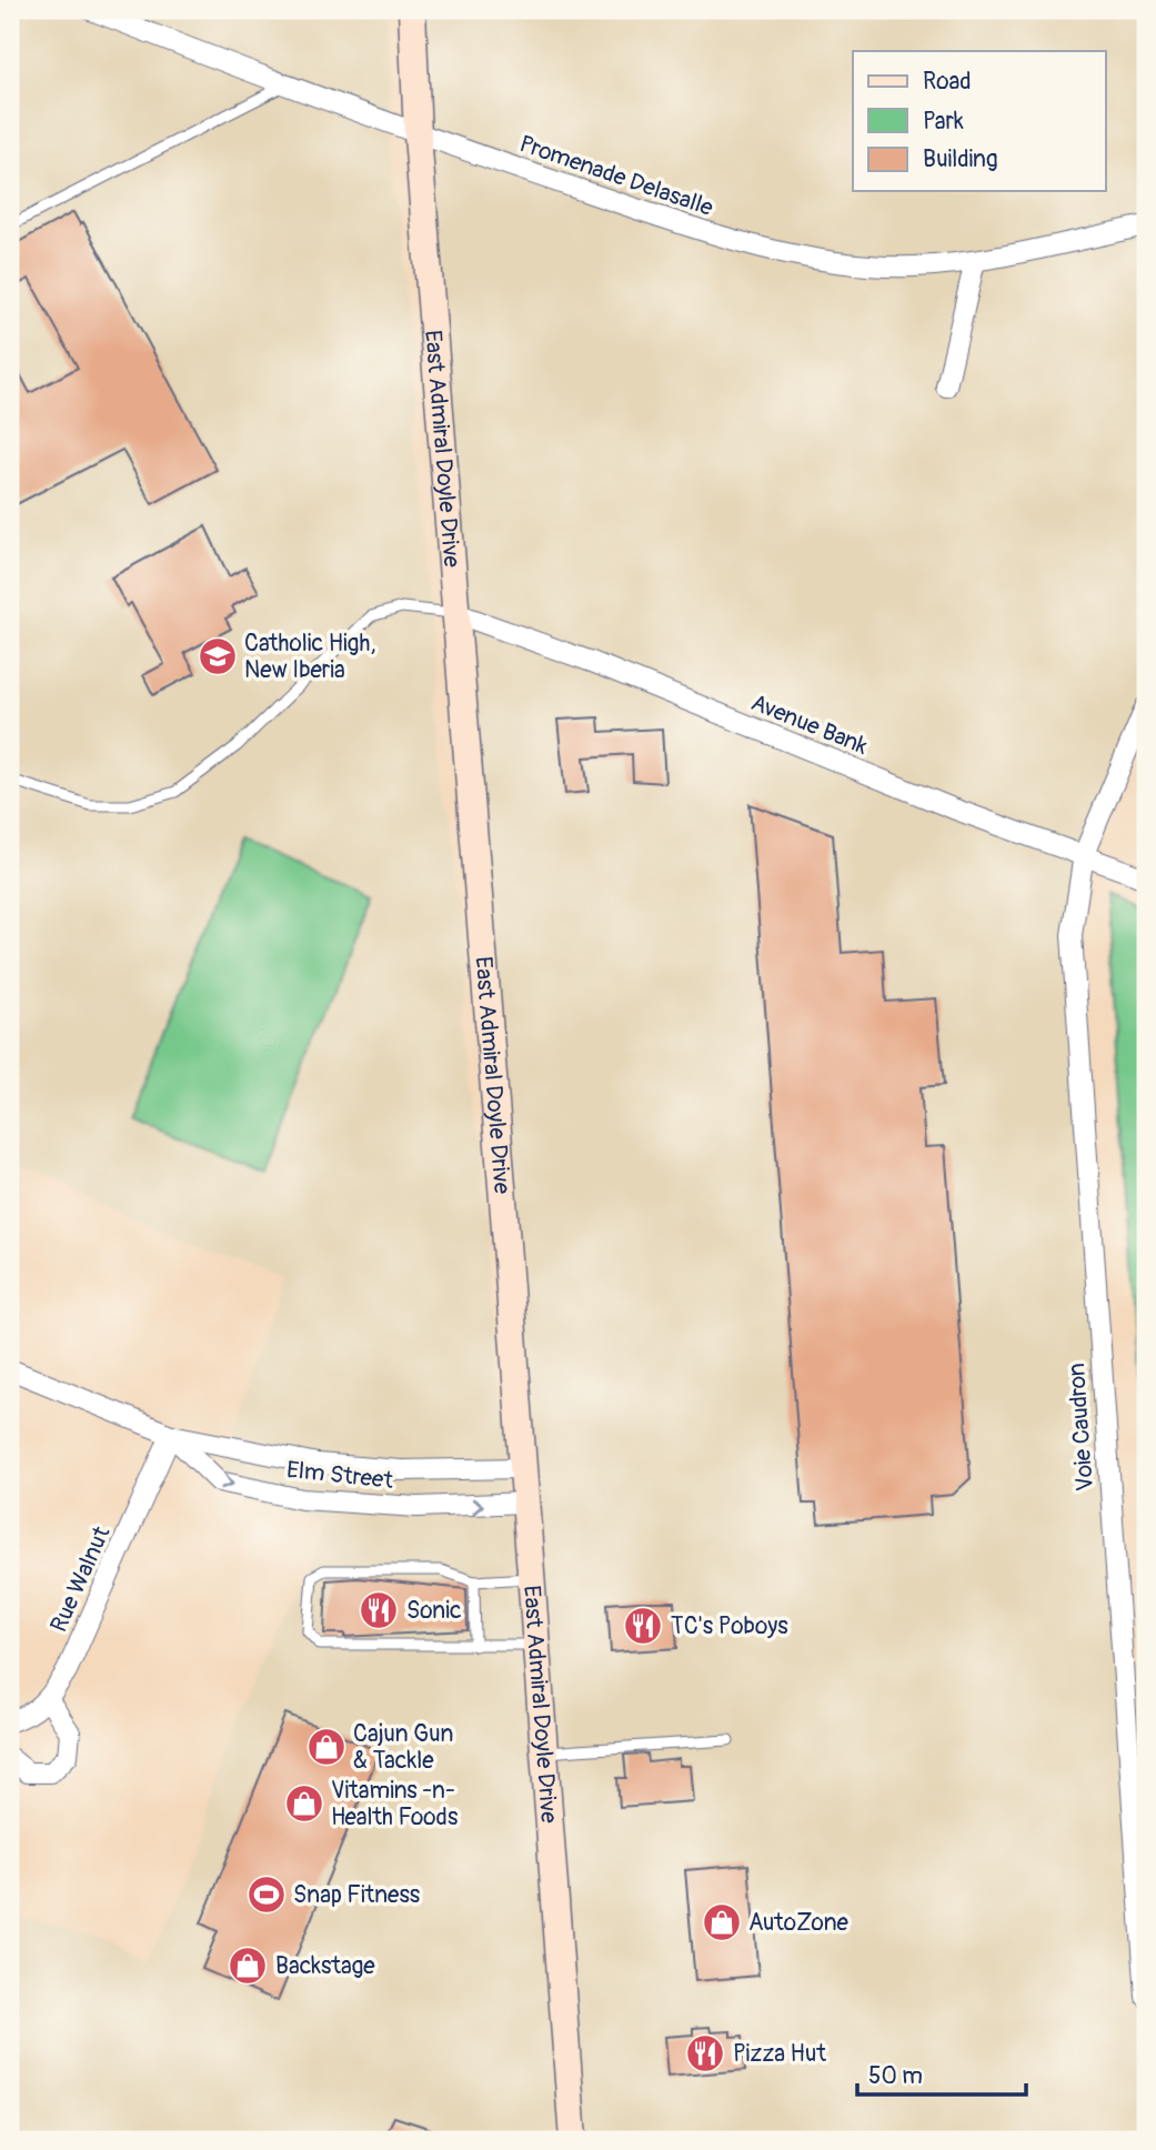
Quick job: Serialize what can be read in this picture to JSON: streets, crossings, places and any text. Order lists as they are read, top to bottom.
{
  "streets": {
    "main road": ["East Admiral Doyle Drive"],
    "street": [
      "Promenade Delasalle",
      "Avenue Bank",
      "Voie Caudron",
      "Elm Street",
      "Rue Walnut"
    ]
  },
  "crossings": [
    ["Promenade Delasalle", "East Admiral Doyle Drive"],
    ["East Admiral Doyle Drive", "Avenue Bank"],
    ["East Admiral Doyle Drive", "Elm Street"],
    ["Avenue Bank", "Voie Caudron"],
    ["Elm Street", "Rue Walnut"]
  ],
  "places": {
    "school or university": ["Catholic High, New Iberia"],
    "restaurant": ["Sonic", "TC's Poboys", "Pizza Hut"],
    "shop": [
      "Cajun Gun & Tackle",
      "Vitamins -n- Health Foods",
      "AutoZone",
      "Backstage"
    ],
    "sports": ["Snap Fitness"]
  },
  "legend": ["Road", "Park", "Building"],
  "scale_bar": "50 m"
}
